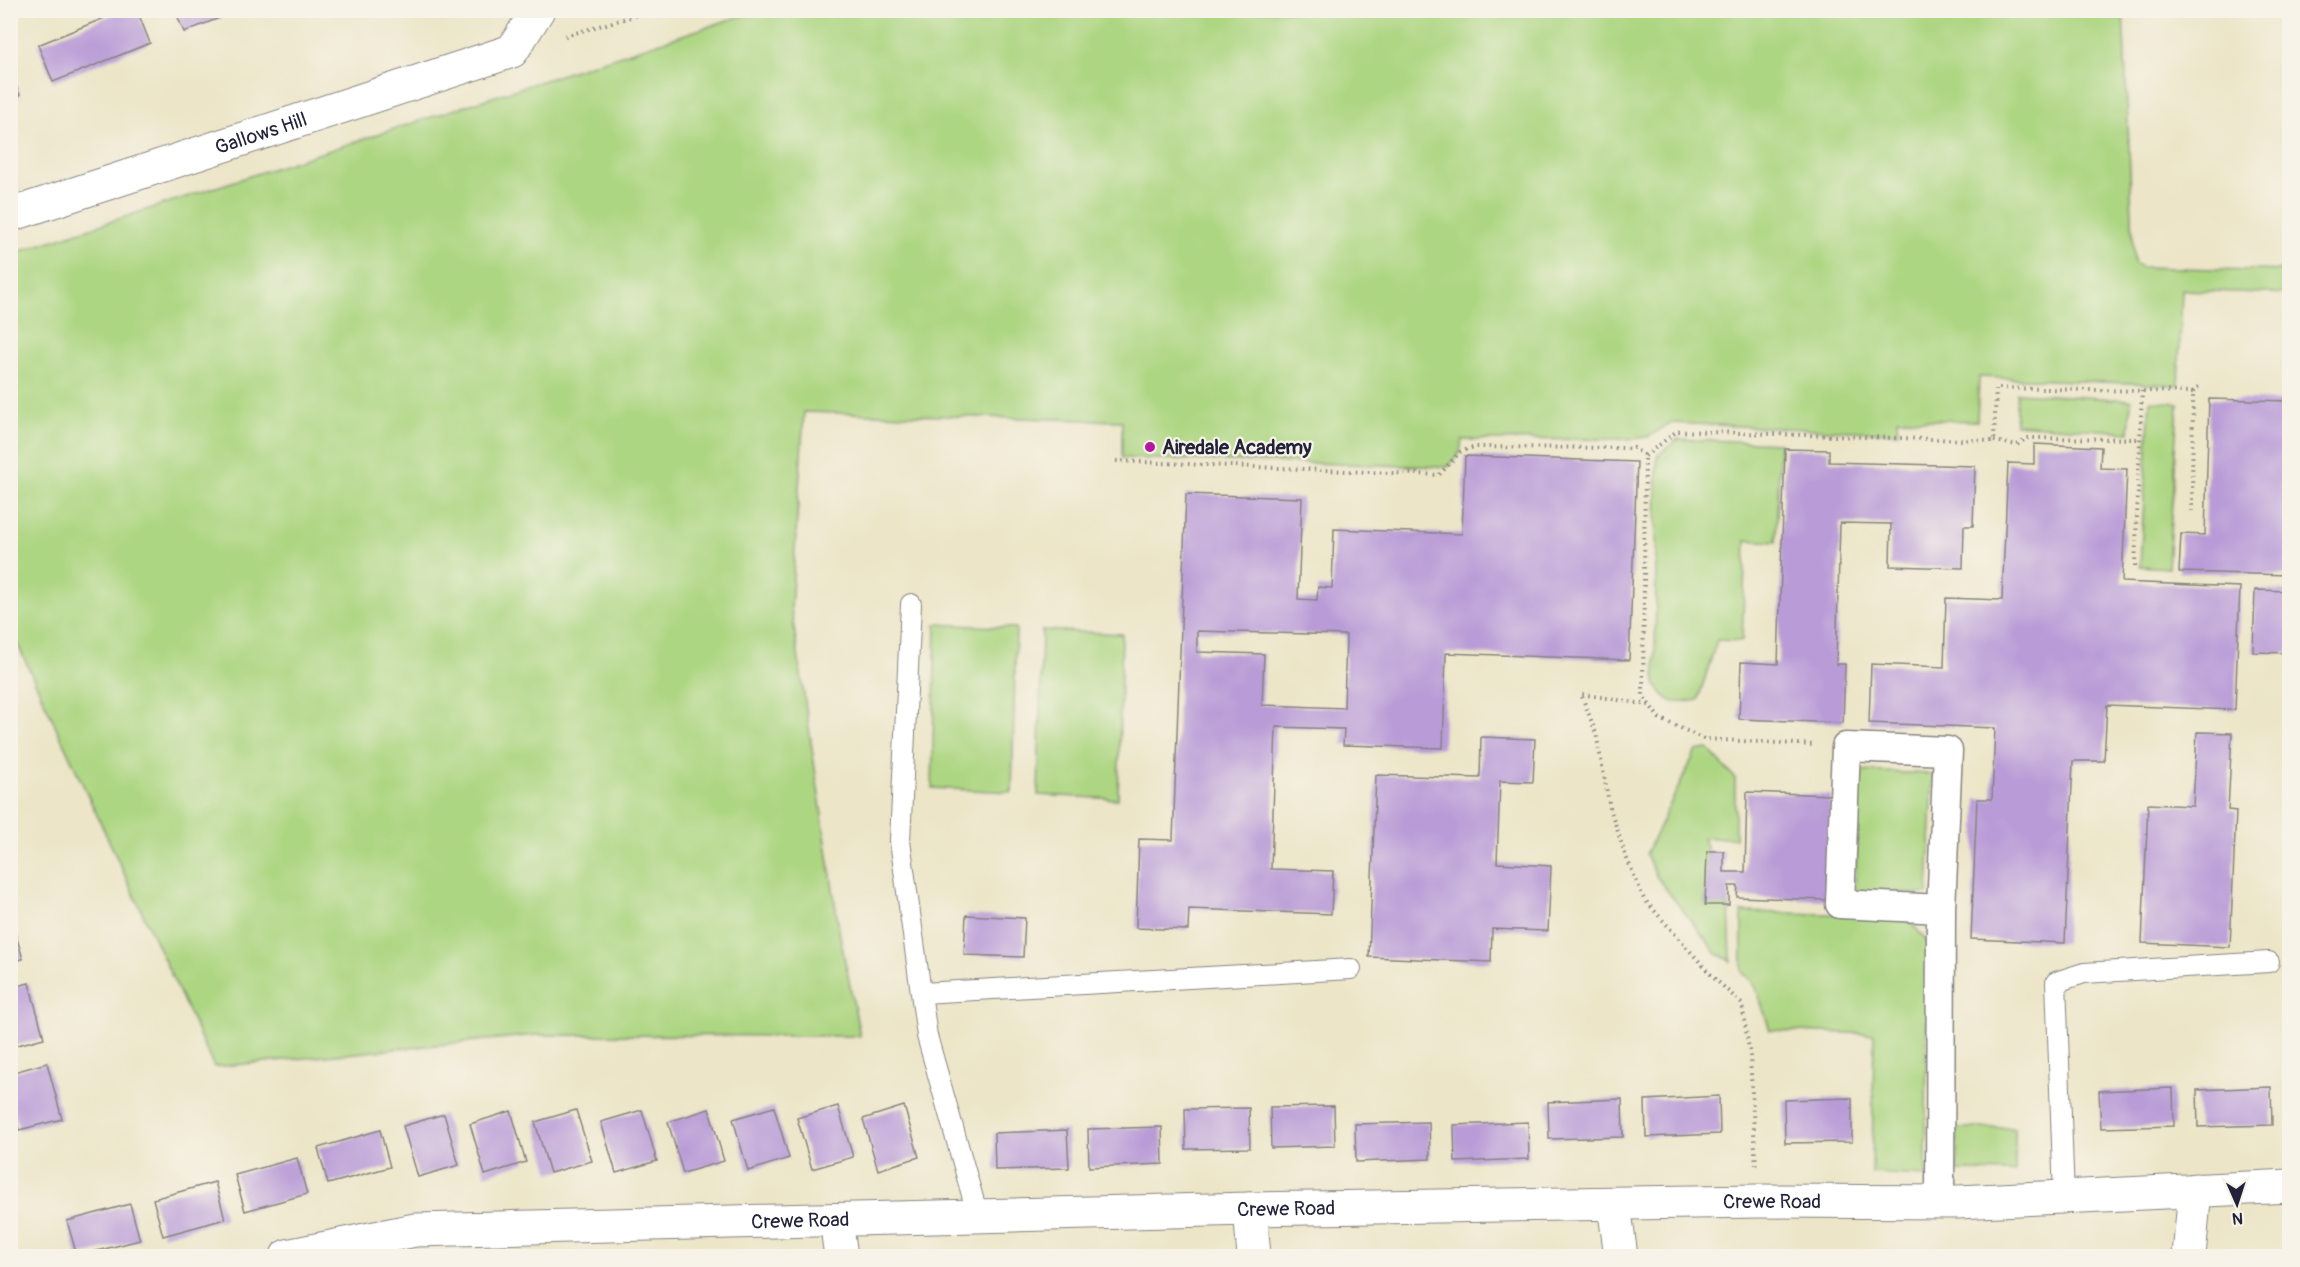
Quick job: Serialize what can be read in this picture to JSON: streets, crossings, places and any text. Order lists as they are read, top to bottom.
{
  "streets": {
    "street": ["Gallows Hill", "Crewe Road"]
  },
  "places": ["Airedale Academy"],
  "north": "bottom"
}
